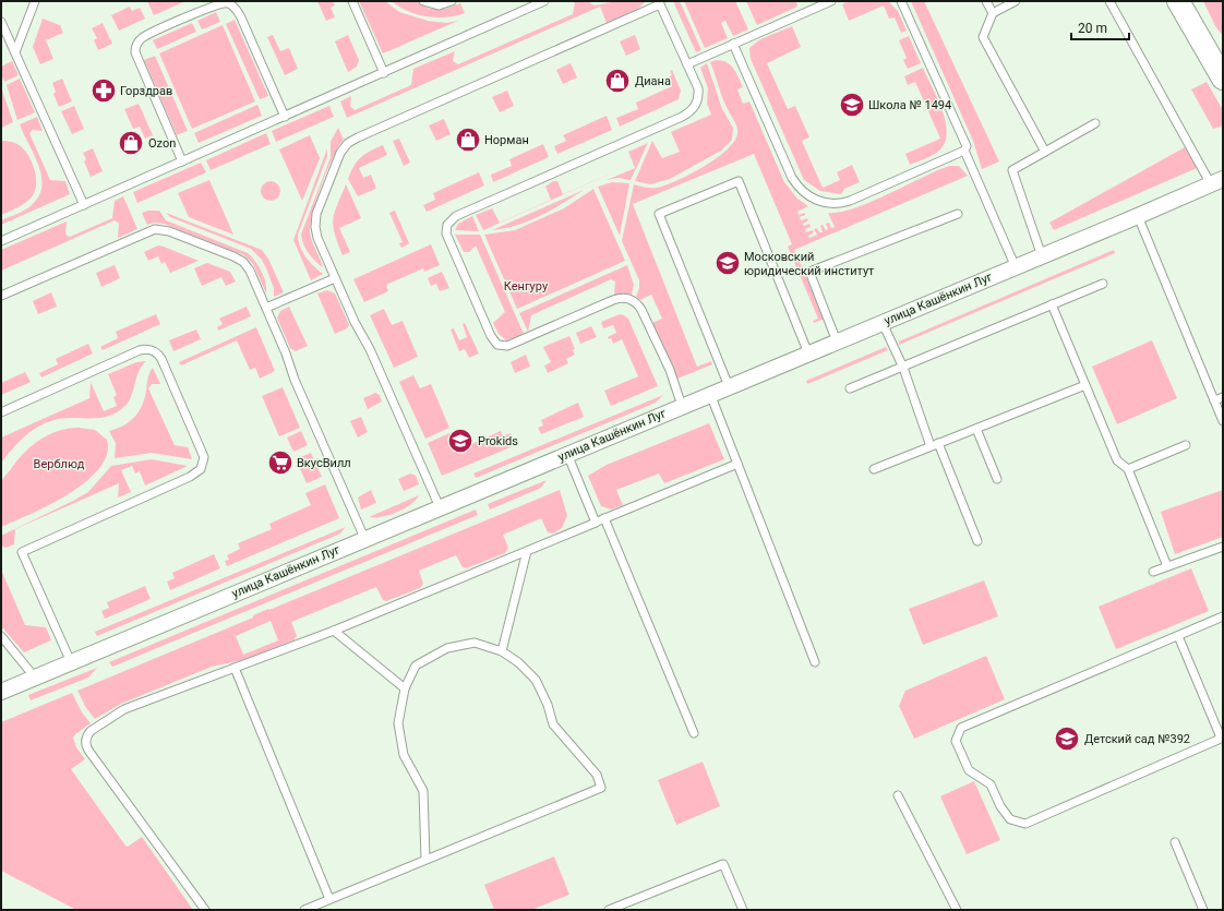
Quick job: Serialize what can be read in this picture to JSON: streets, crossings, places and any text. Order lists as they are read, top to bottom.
{
  "streets": {
    "street": ["улица Кашёнкин Луг"]
  },
  "parks": ["Кенгуру", "Верблюд"],
  "places": {
    "shop": ["Диана", "Норман", "Ozon"],
    "pharmacy": ["Горздрав"],
    "school or university": [
      "Школа № 1494",
      "Московский юридический институт",
      "Prokids",
      "Детский сад №392"
    ],
    "supermarket": ["ВкусВилл"]
  },
  "scale_bar": "20 m"
}
